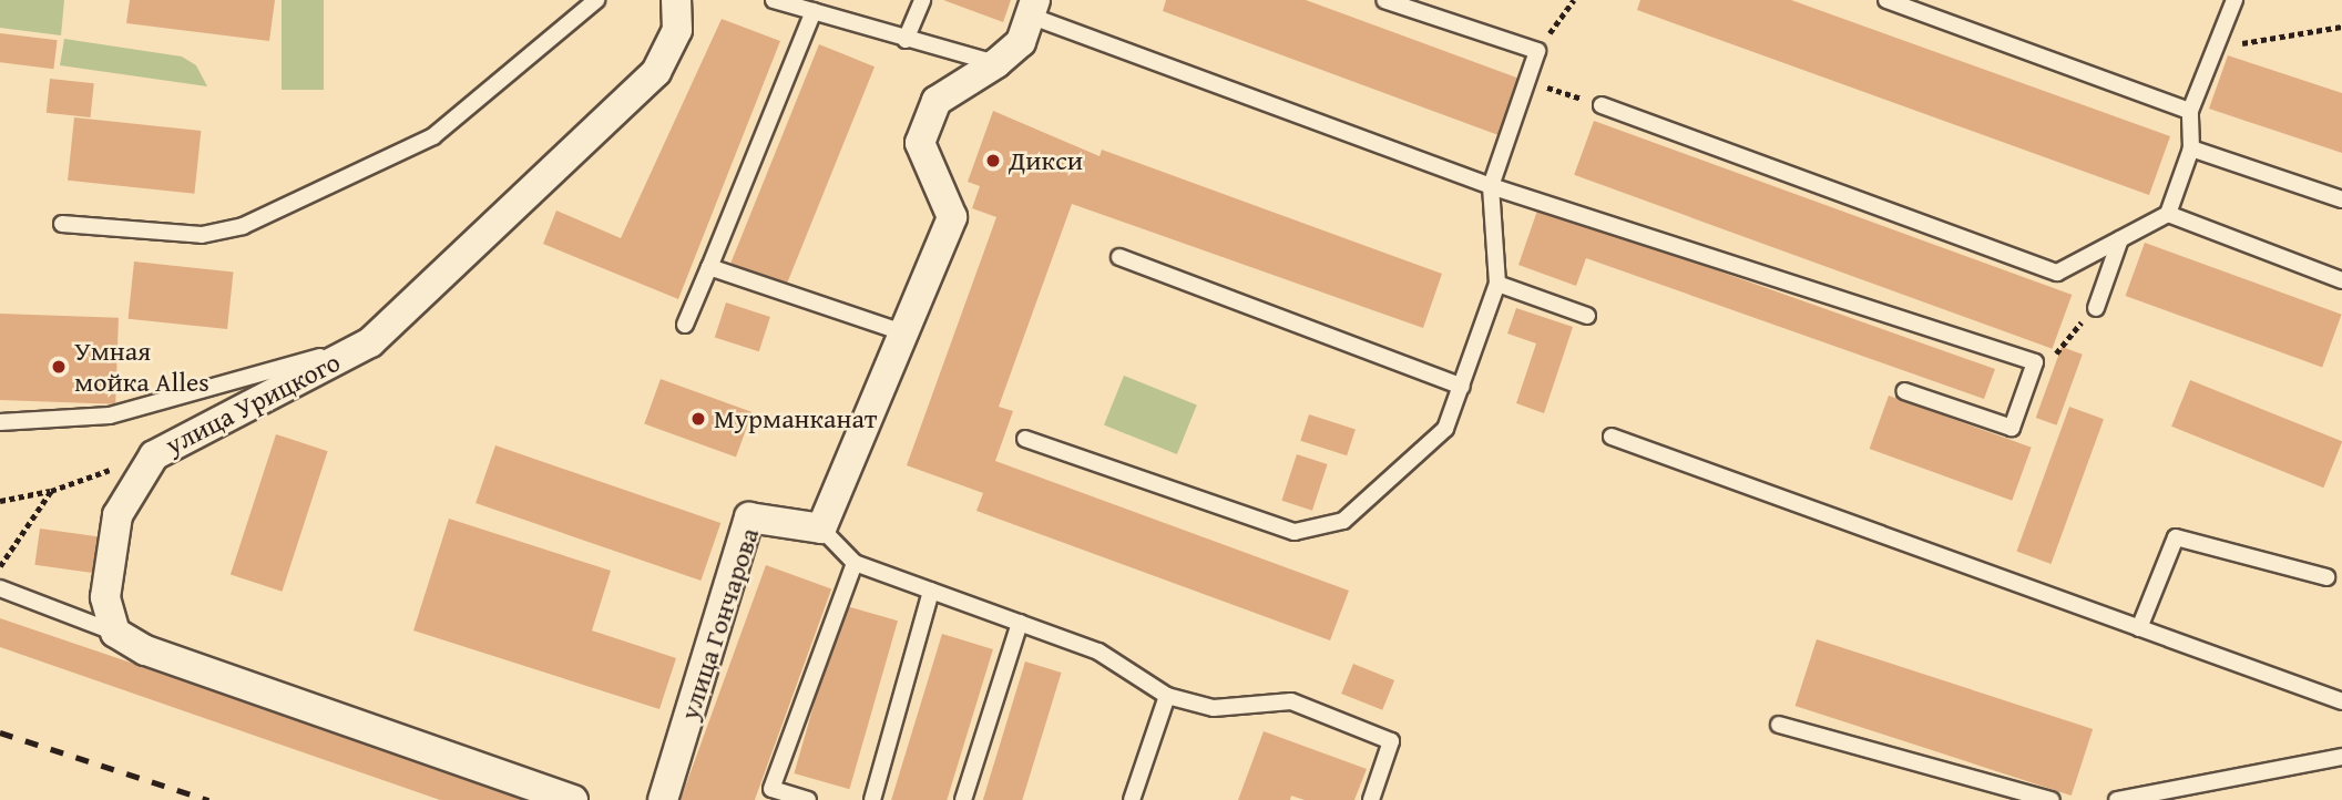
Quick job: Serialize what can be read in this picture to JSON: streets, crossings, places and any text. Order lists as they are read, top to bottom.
{
  "streets": {
    "street": ["улица Урицкого", "улица Гончарова"]
  },
  "places": ["Дикси", "Умная мойка Alles", "Мурманканат"]
}
